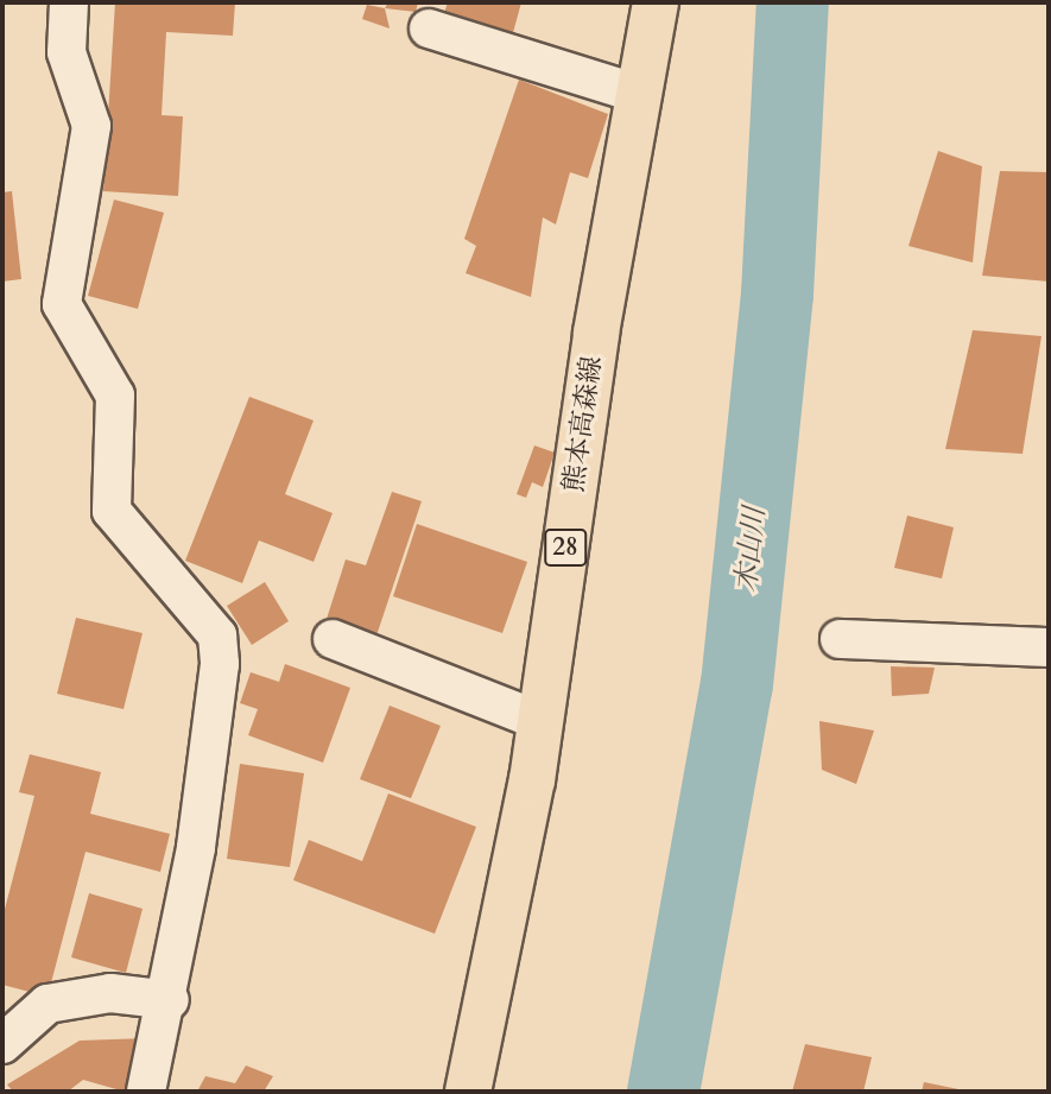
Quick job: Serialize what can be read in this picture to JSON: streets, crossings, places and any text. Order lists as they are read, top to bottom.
{
  "streets": {
    "main road": ["熊本高森線", "28"]
  },
  "water": ["木山川"]
}
